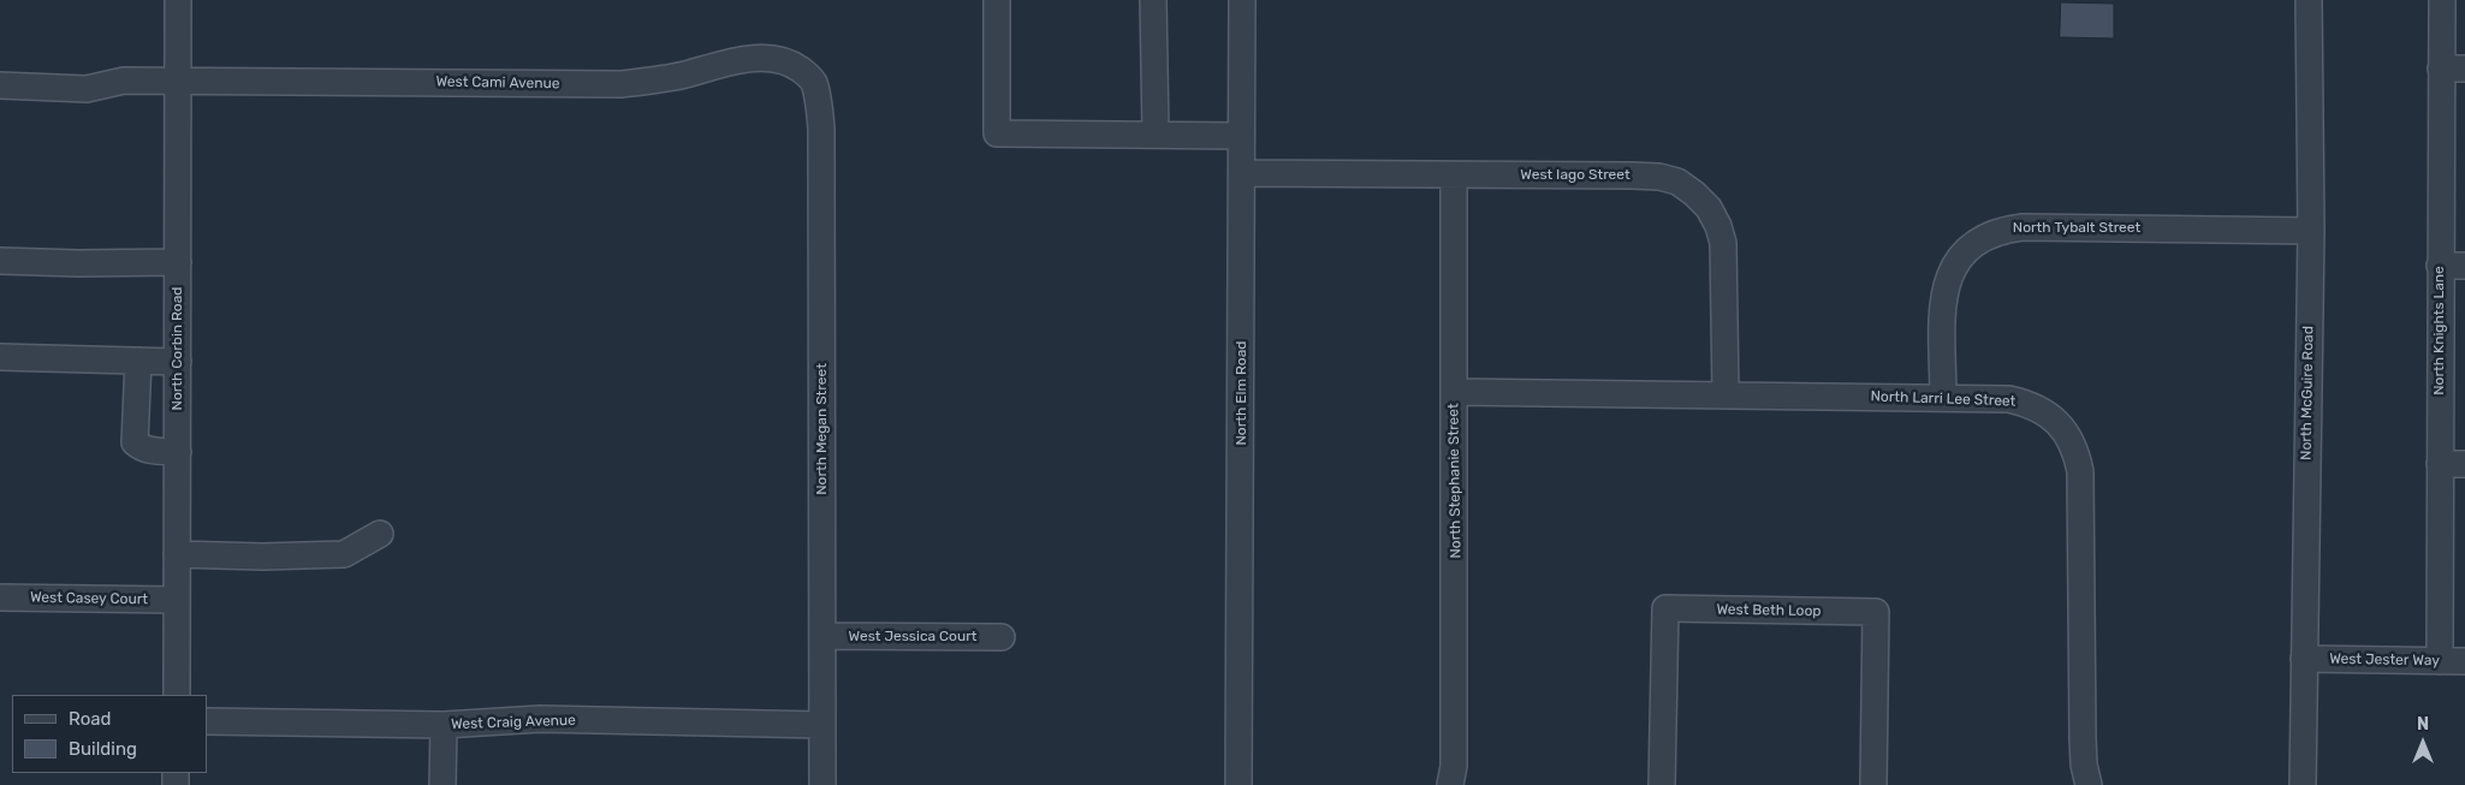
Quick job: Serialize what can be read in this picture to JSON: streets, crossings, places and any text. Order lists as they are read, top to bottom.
{
  "streets": {
    "street": [
      "West Cami Avenue",
      "West Iago Street",
      "North Tybalt Street",
      "North Knights Lane",
      "North Corbin Road",
      "North Elm Road",
      "North McGuire Road",
      "North Larri Lee Street",
      "North Megan Street",
      "North Stephanie Street",
      "West Casey Court",
      "West Beth Loop",
      "West Jessica Court",
      "West Jester Way",
      "West Craig Avenue"
    ]
  },
  "crossings": [
    ["West Cami Avenue", "North Corbin Road"],
    ["West Cami Avenue", "North Megan Street"],
    ["West Iago Street", "North Elm Road"],
    ["West Iago Street", "North Larri Lee Street"],
    ["West Iago Street", "North Stephanie Street"],
    ["North Tybalt Street", "North McGuire Road"],
    ["North Tybalt Street", "North Larri Lee Street"],
    ["North Knights Lane", "West Jester Way"],
    ["North Corbin Road", "West Casey Court"],
    ["North McGuire Road", "West Jester Way"],
    ["North Larri Lee Street", "North Stephanie Street"],
    ["North Megan Street", "West Jessica Court"],
    ["North Megan Street", "West Craig Avenue"]
  ],
  "legend": ["Road", "Building"],
  "north": "top"
}
